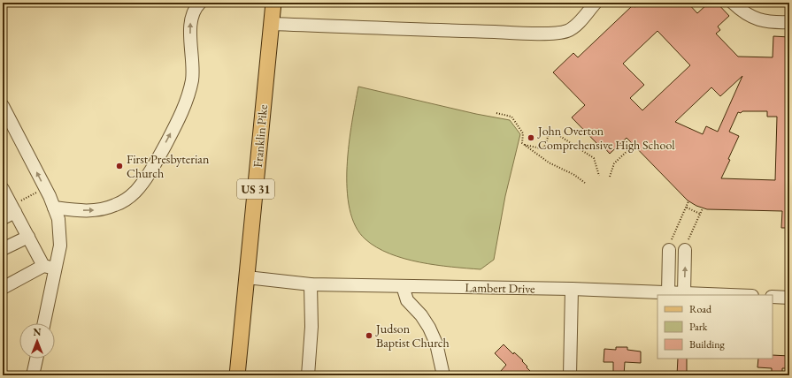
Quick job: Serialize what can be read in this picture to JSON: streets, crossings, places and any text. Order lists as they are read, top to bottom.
{
  "streets": {
    "main road": ["Franklin Pike", "US 31"],
    "street": ["Lambert Drive"]
  },
  "crossings": [
    ["Franklin Pike", "Lambert Drive"]
  ],
  "places": ["John Overton Comprehensive High School", "First Presbyterian Church", "Judson Baptist Church"],
  "legend": ["Road", "Park", "Building"],
  "north": "top"
}
